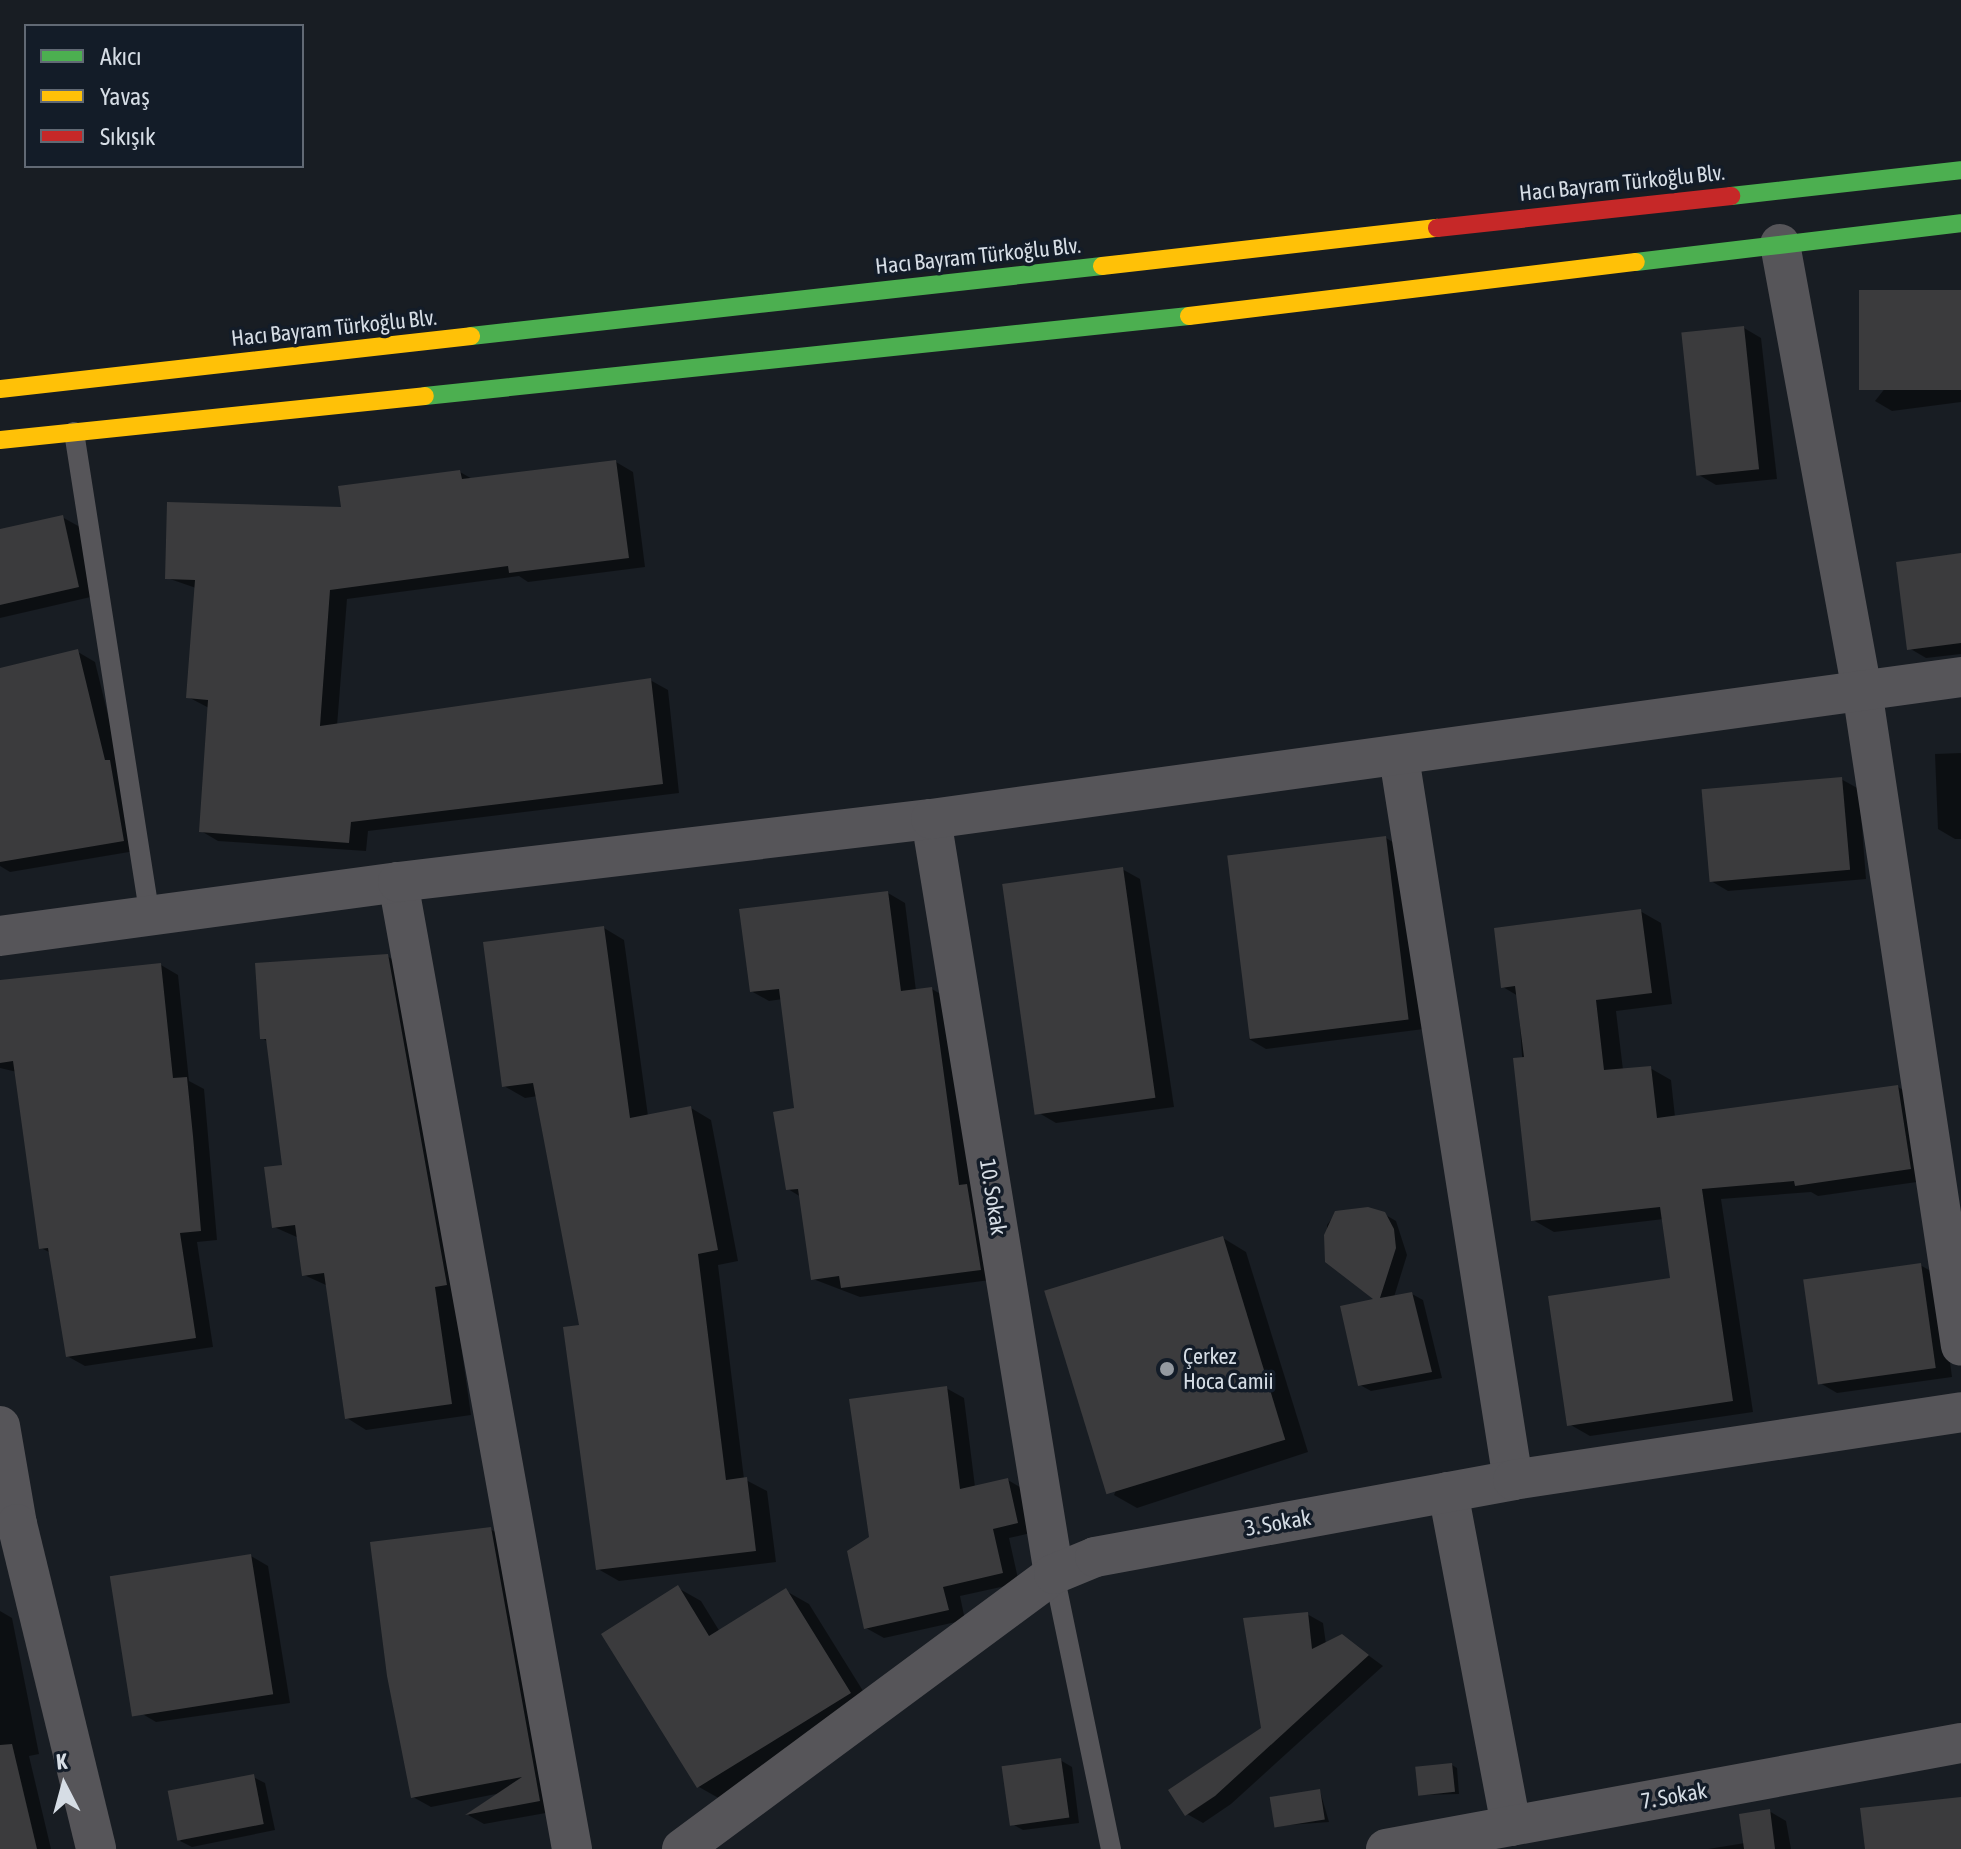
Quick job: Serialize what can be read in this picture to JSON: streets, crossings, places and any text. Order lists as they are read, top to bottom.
{
  "streets": {
    "street": [
      "Hacı Bayram Türkoğlu Blv.",
      "10. Sokak",
      "3. Sokak",
      "7. Sokak"
    ]
  },
  "crossings": [
    ["10. Sokak", "3. Sokak"]
  ],
  "places": ["Çerkez Hoca Camii"],
  "legend": ["Akıcı", "Yavaş", "Sıkışık"],
  "north": "top"
}
